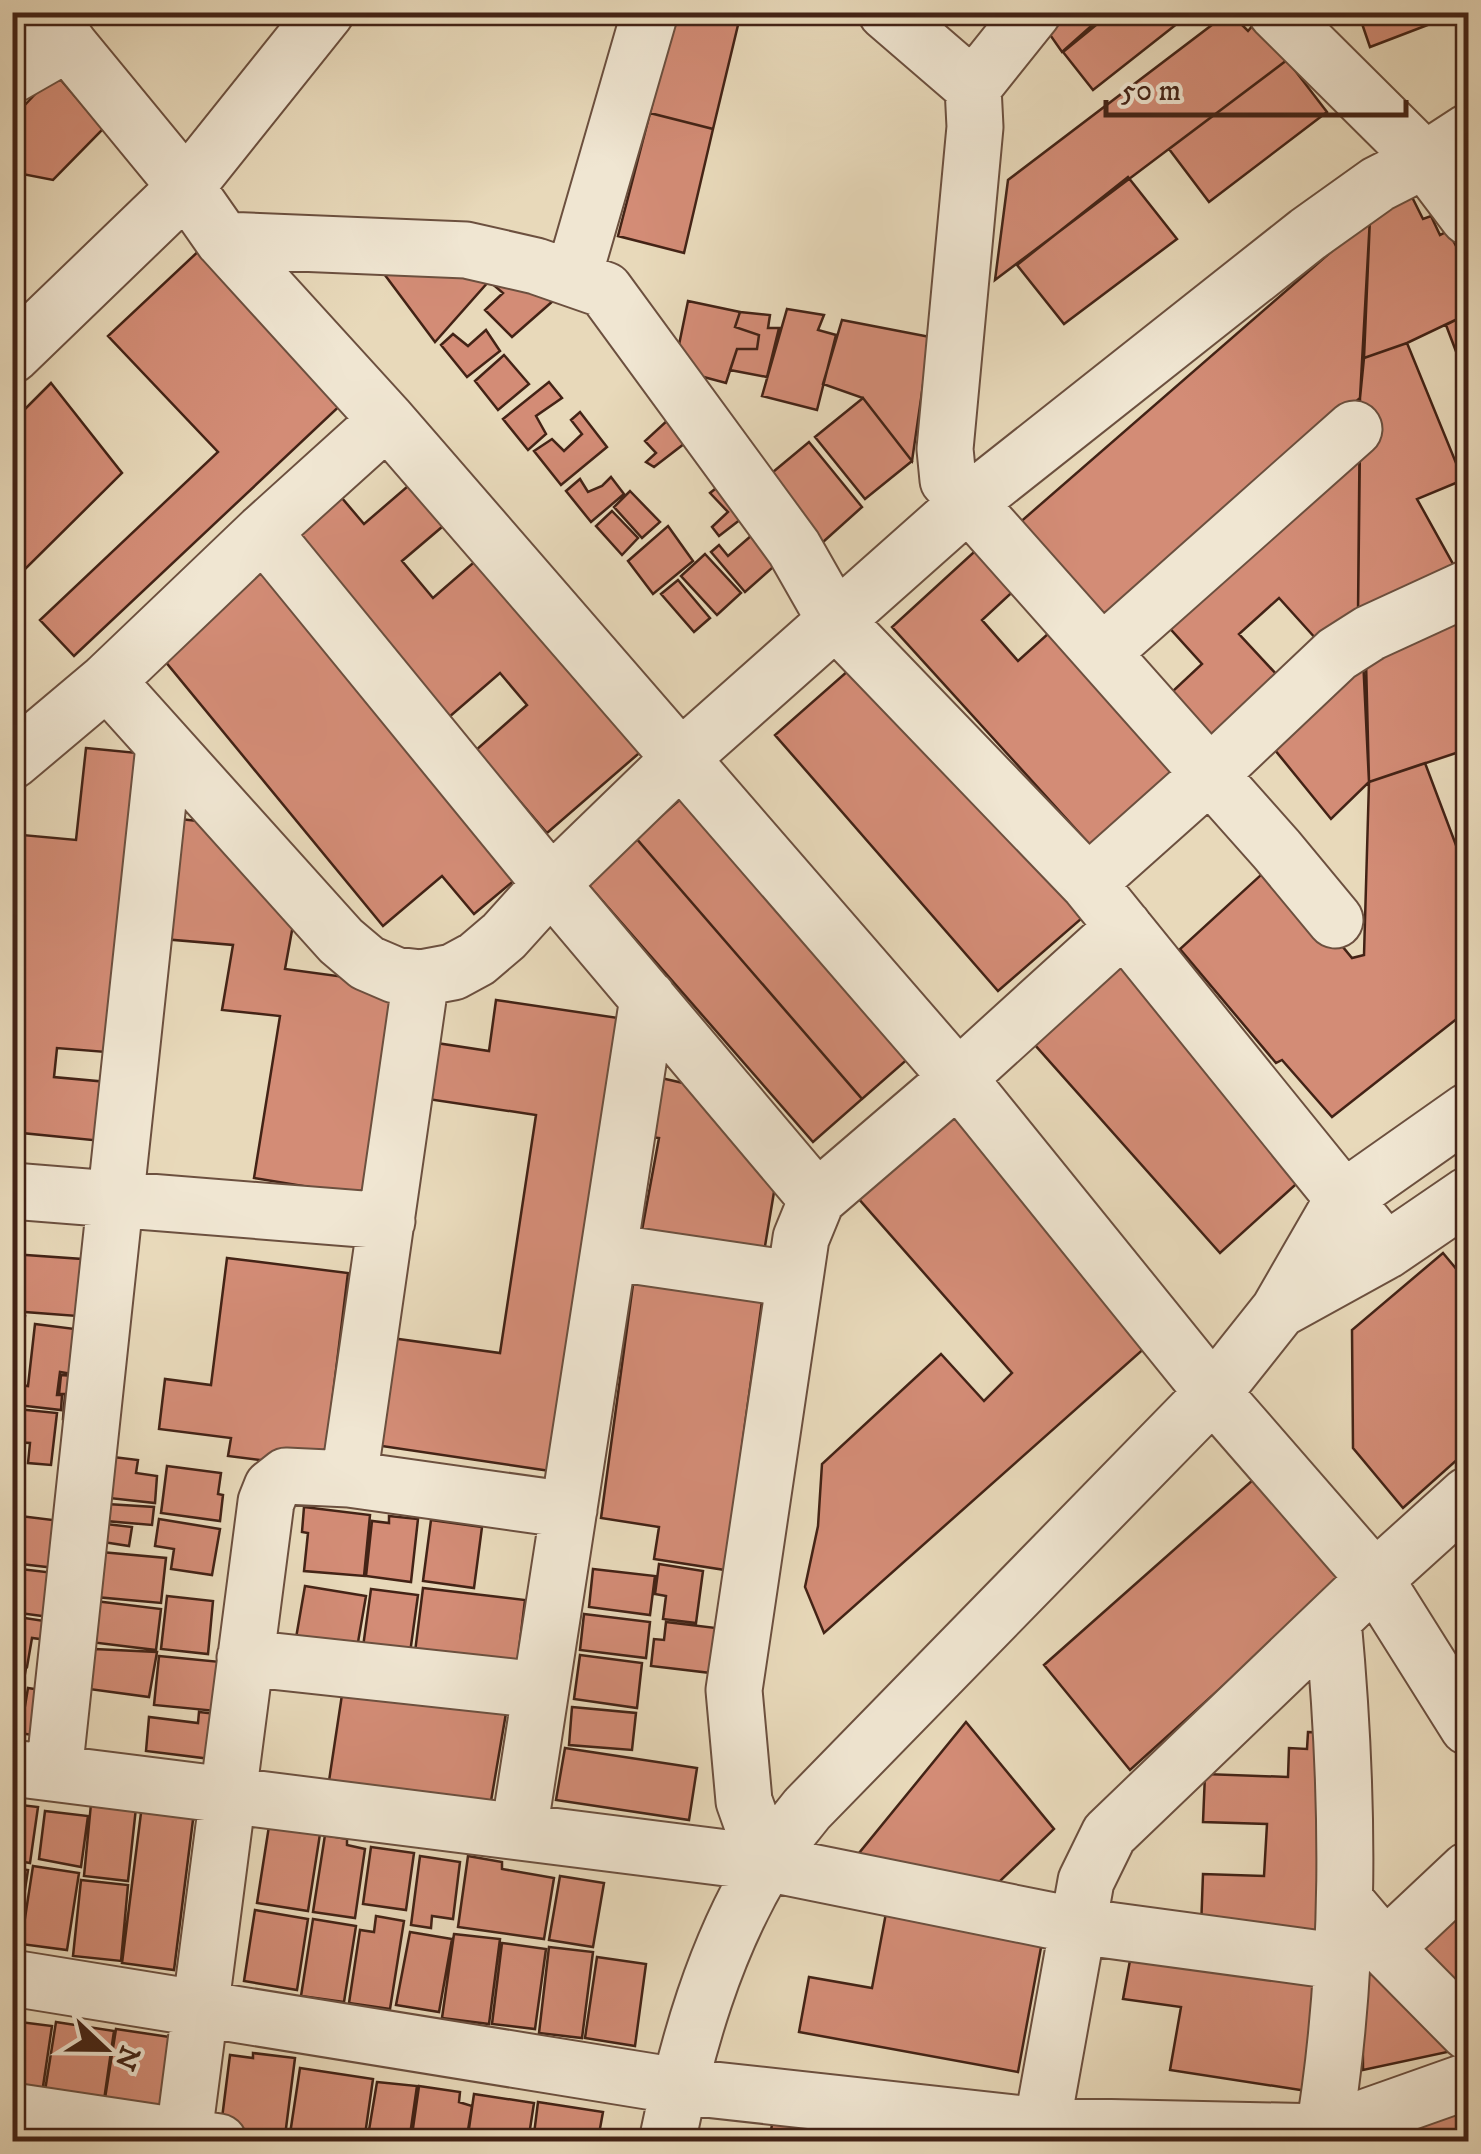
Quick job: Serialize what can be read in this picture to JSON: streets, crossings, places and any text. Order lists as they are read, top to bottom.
{
  "scale_bar": "50 m",
  "north": "right"
}
